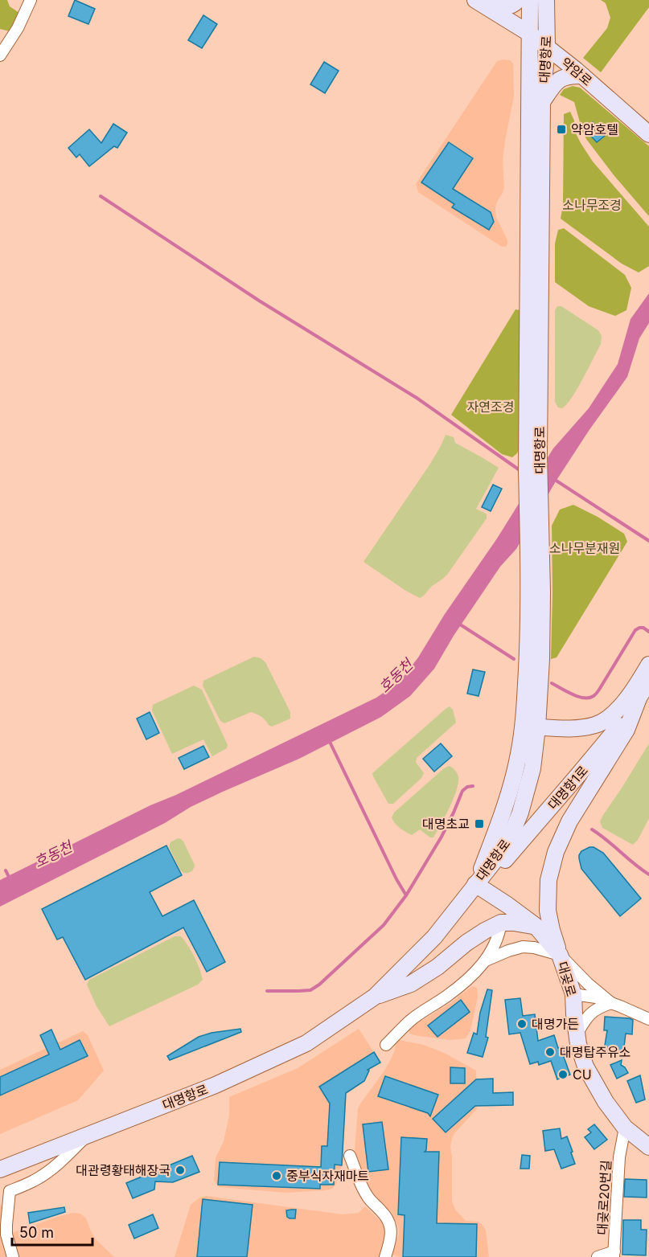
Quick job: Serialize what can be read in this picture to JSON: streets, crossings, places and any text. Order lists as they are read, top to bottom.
{
  "streets": {
    "main road": [
      "대명항로",
      "약암로",
      "대명항1로",
      "대곶로"
    ],
    "street": ["대곶로20번길"]
  },
  "crossings": [
    ["대명항로", "약암로"],
    ["대명항로", "대명항1로"],
    ["대명항로", "대곶로"],
    ["대명항1로", "대곶로"],
    ["대곶로", "대곶로20번길"]
  ],
  "water": ["호동천"],
  "parks": ["소나무조경", "자연조경", "소나무분재원"],
  "places": {
    "transit": ["약암호텔", "대명초교"],
    "other": [
      "대명가든",
      "대명탑주유소",
      "CU",
      "대관령황태해장국",
      "중부식자재마트"
    ]
  },
  "scale_bar": "50 m"
}
